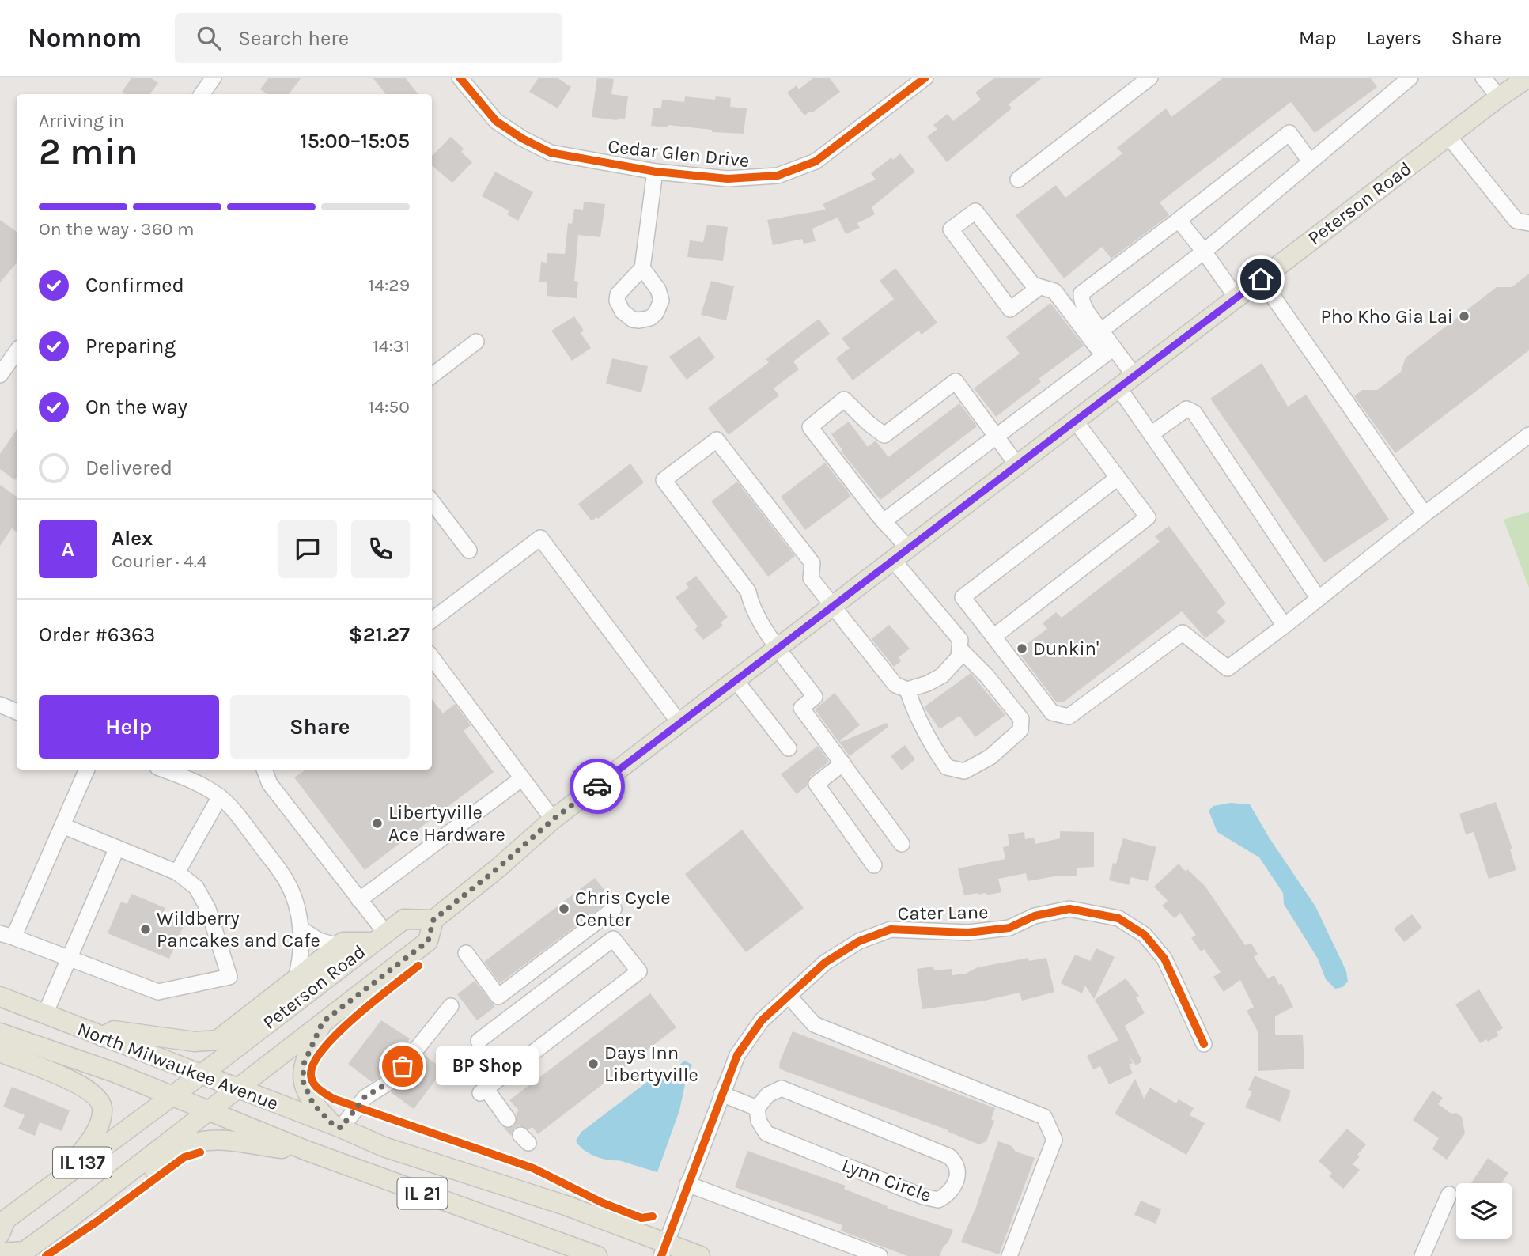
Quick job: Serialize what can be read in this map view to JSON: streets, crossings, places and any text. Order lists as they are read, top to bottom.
{
  "streets": {
    "main road": [
      "Peterson Road",
      "North Milwaukee Avenue",
      "IL 137",
      "IL 21"
    ],
    "street": ["Cedar Glen Drive", "Cater Lane", "Lynn Circle"]
  },
  "crossings": [
    ["Peterson Road", "North Milwaukee Avenue"],
    ["Peterson Road", "IL 137"],
    ["Cater Lane", "North Milwaukee Avenue"],
    ["North Milwaukee Avenue", "IL 137"]
  ],
  "places": [
    "Pho Kho Gia Lai",
    "Dunkin'",
    "Libertyville Ace Hardware",
    "Chris Cycle Center",
    "Wildberry Pancakes and Cafe",
    "Days Inn Libertyville",
    "BP Shop"
  ],
  "page": {
    "header": "Nomnom",
    "search": "Search here",
    "nav": ["Map", "Layers", "Share"],
    "heading": ["2 min", "Arriving in", "15:00–15:05"],
    "panel": [
      "Alex",
      "Courier · 4.4",
      "Order #6363",
      "$21.27"
    ],
    "bar": "On the way · 360 m",
    "list": [
      ["Confirmed", "14:29"],
      ["Preparing", "14:31"],
      ["On the way", "14:50"],
      "Delivered"
    ],
    "round": "A",
    "buttons": ["Help", "Share"],
    "bubble": "BP Shop"
  }
}
